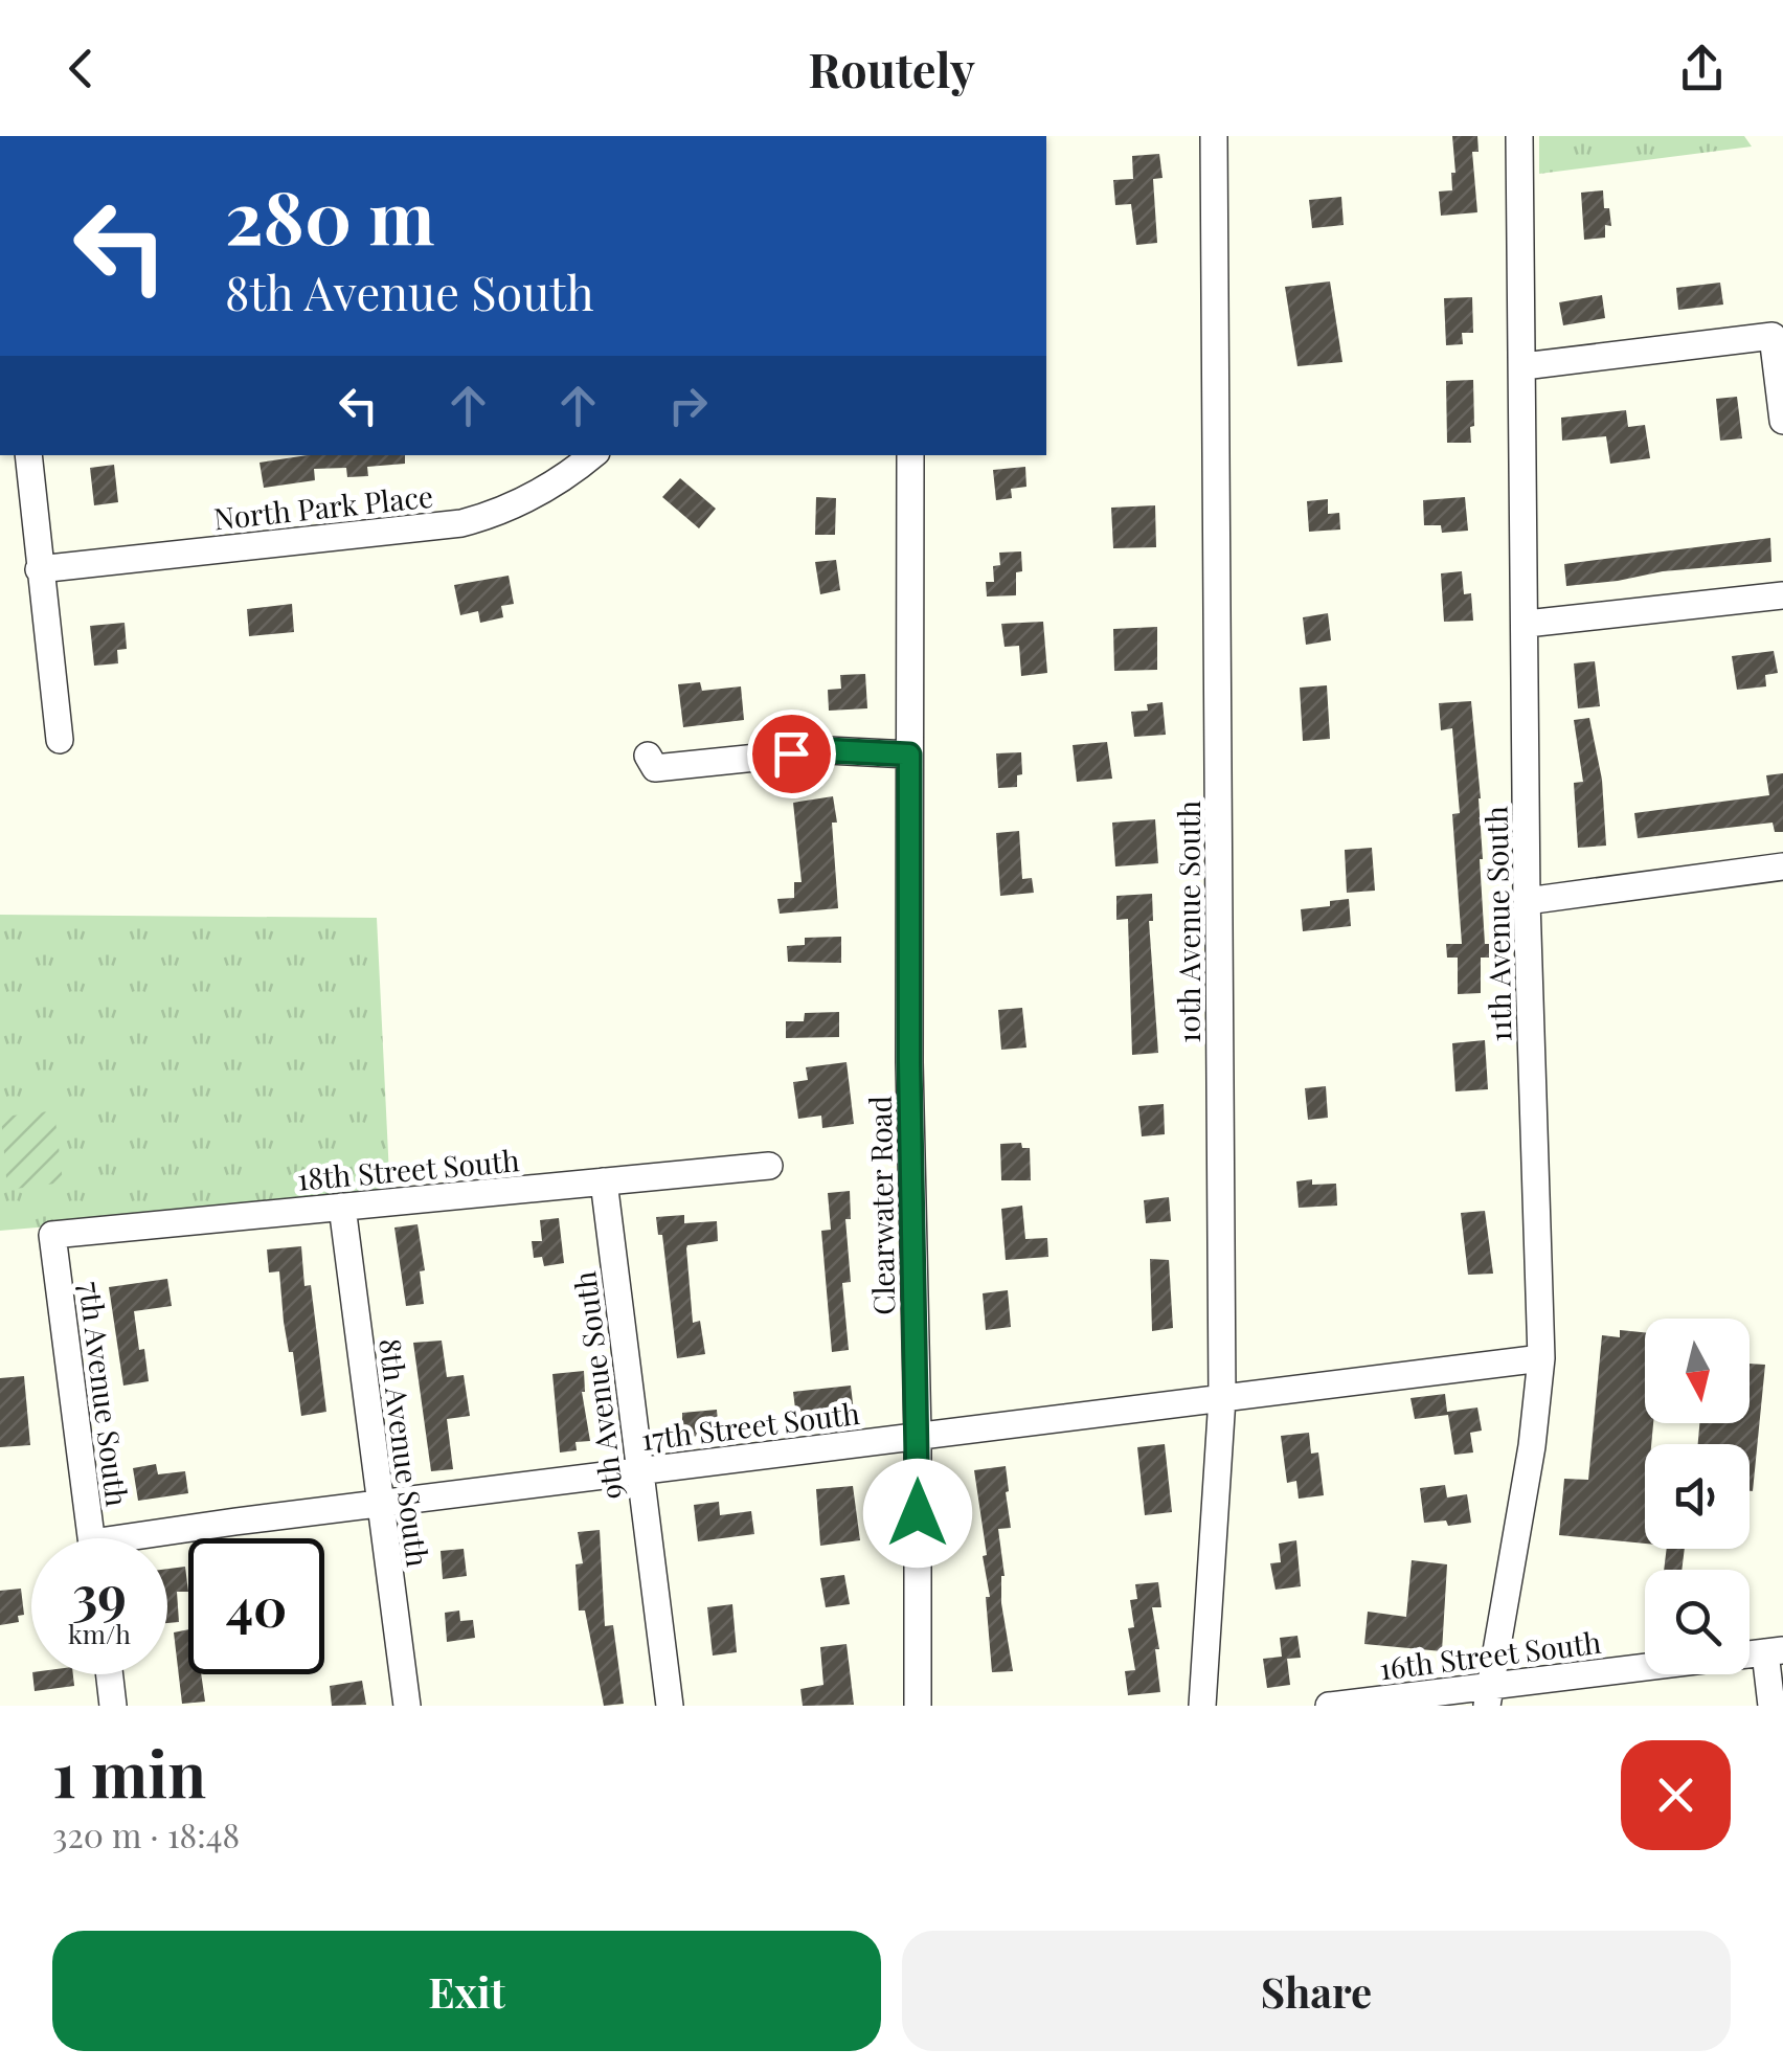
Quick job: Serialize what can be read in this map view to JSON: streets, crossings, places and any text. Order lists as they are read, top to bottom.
{
  "streets": {
    "street": [
      "North Park Place",
      "10th Avenue South",
      "11th Avenue South",
      "18th Street South",
      "Clearwater Road",
      "9th Avenue South",
      "7th Avenue South",
      "17th Street South",
      "8th Avenue South",
      "16th Street South"
    ]
  },
  "crossings": [
    ["10th Avenue South", "17th Street South"],
    ["11th Avenue South", "17th Street South"],
    ["11th Avenue South", "16th Street South"],
    ["18th Street South", "9th Avenue South"],
    ["18th Street South", "7th Avenue South"],
    ["18th Street South", "8th Avenue South"],
    ["Clearwater Road", "17th Street South"],
    ["9th Avenue South", "17th Street South"],
    ["17th Street South", "8th Avenue South"]
  ],
  "north": "bottom",
  "page": {
    "header": "Routely",
    "turn": ["280 m", "8th Avenue South"],
    "speed": "39 km/h",
    "limit": "40",
    "heading": ["1 min", "320 m · 18:48"],
    "buttons": ["Exit", "Share"]
  }
}
